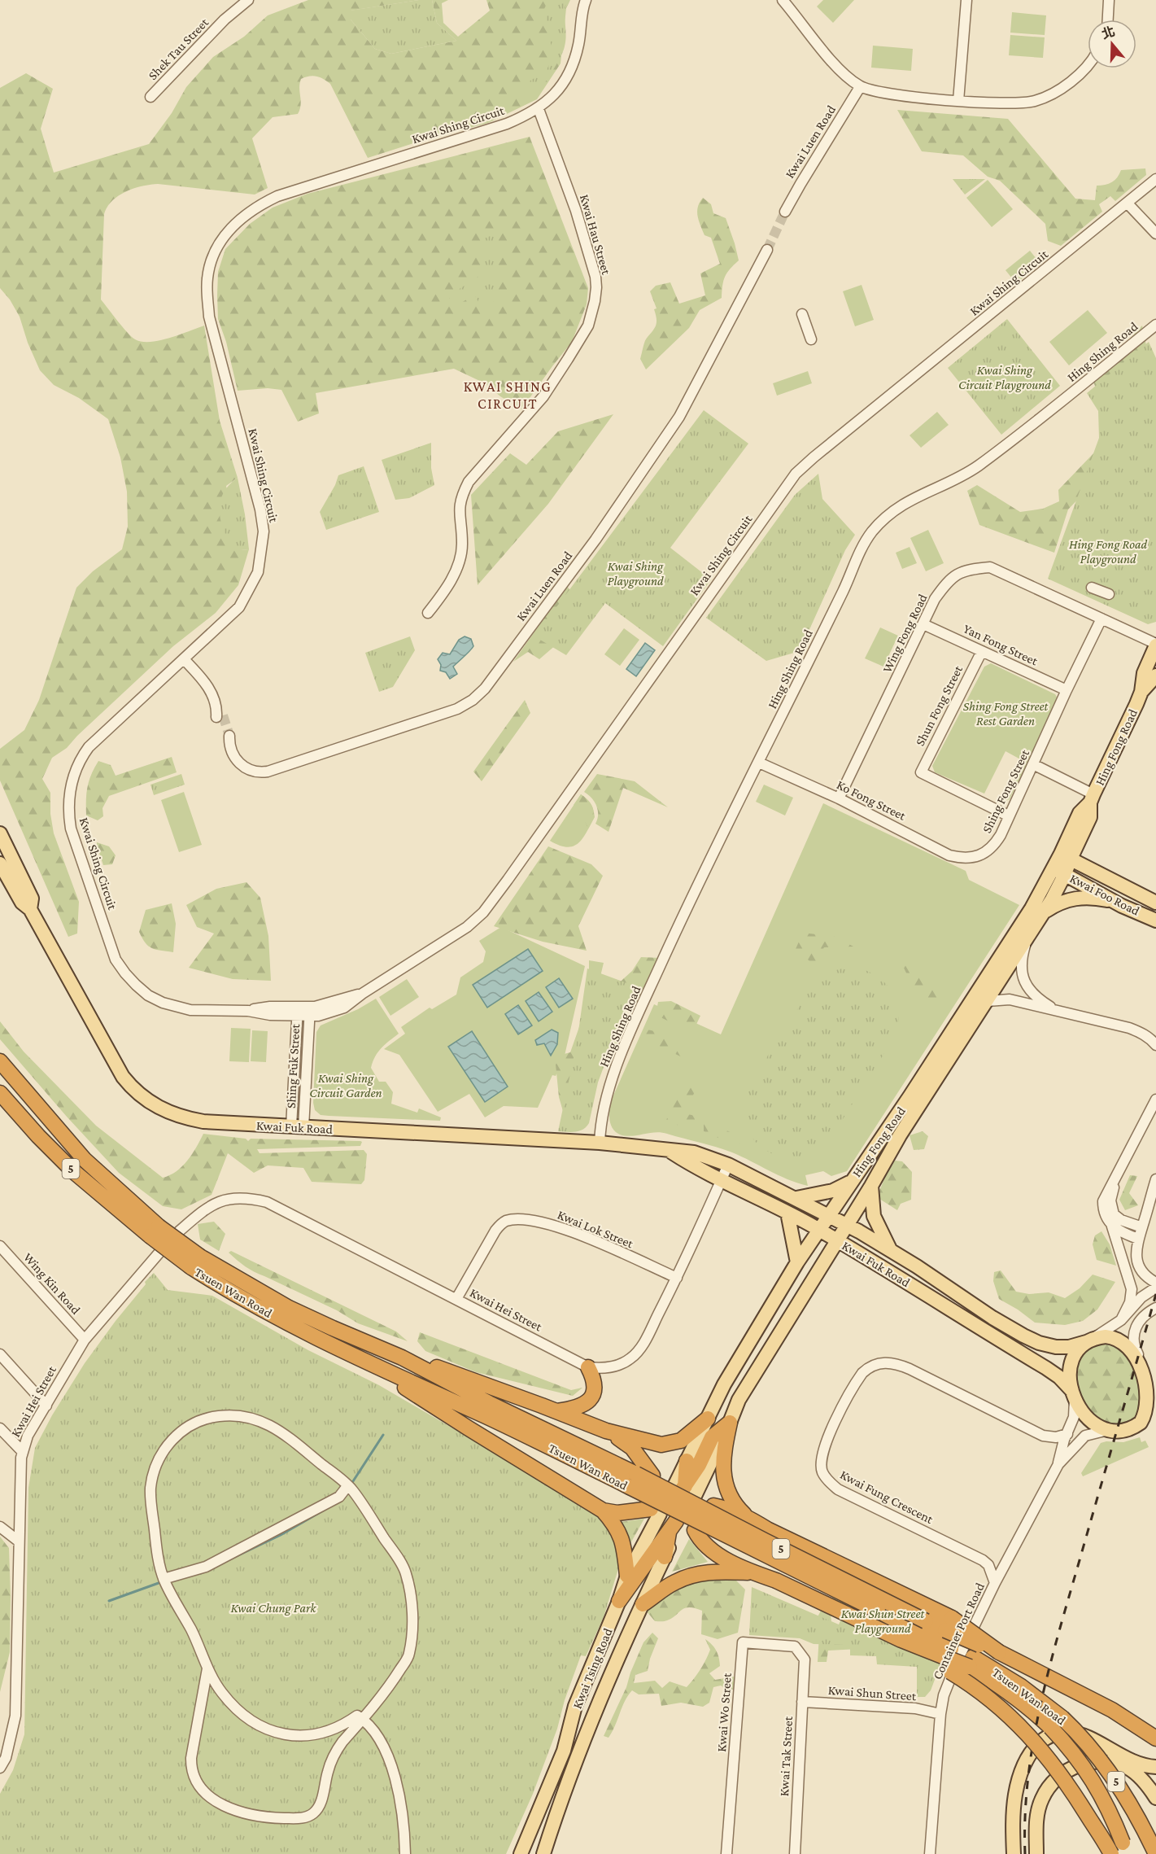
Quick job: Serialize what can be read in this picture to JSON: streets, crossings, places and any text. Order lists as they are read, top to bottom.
{
  "streets": {
    "highway": ["5", "Tsuen Wan Road"],
    "main road": [
      "Hing Fong Road",
      "Kwai Foo Road",
      "Kwai Fuk Road",
      "Kwai Tsing Road"
    ],
    "street": [
      "Shek Tau Street",
      "Kwai Shing Circuit",
      "Kwai Luen Road",
      "Kwai Hau Street",
      "Hing Shing Road",
      "Wing Fong Road",
      "Yan Fong Street",
      "Shun Fong Street",
      "Shing Fong Street",
      "Ko Fong Street",
      "Shing Fuk Street",
      "Kwai Lok Street",
      "Wing Kin Road",
      "Kwai Hei Street",
      "Kwai Fung Crescent",
      "Container Port Road",
      "Kwai Shun Street",
      "Kwai Wo Street",
      "Kwai Tak Street"
    ]
  },
  "crossings": [
    ["Kwai Shing Circuit", "Kwai Hau Street"],
    ["Kwai Shing Circuit", "Shing Fuk Street"],
    ["Hing Shing Road", "Ko Fong Street"],
    ["Hing Shing Road", "Kwai Fuk Road"],
    ["Wing Fong Road", "Yan Fong Street"],
    ["Wing Fong Road", "Hing Fong Road"],
    ["Wing Fong Road", "Shing Fong Street"],
    ["Wing Fong Road", "Ko Fong Street"],
    ["Yan Fong Street", "Shun Fong Street"],
    ["Yan Fong Street", "Shing Fong Street"],
    ["Shun Fong Street", "Shing Fong Street"],
    ["Hing Fong Road", "Kwai Foo Road"],
    ["Hing Fong Road", "Kwai Fuk Road"],
    ["Shing Fong Street", "Ko Fong Street"],
    ["Shing Fuk Street", "Kwai Fuk Road"],
    ["Kwai Fuk Road", "Kwai Hei Street"],
    ["Kwai Fuk Road", "Container Port Road"],
    ["Kwai Lok Street", "Kwai Hei Street"],
    ["Wing Kin Road", "Kwai Hei Street"],
    ["Kwai Fung Crescent", "Container Port Road"],
    ["Container Port Road", "Kwai Shun Street"],
    ["Kwai Shun Street", "Kwai Tak Street"],
    ["Kwai Wo Street", "Kwai Tak Street"]
  ],
  "districts": ["KWAI SHING CIRCUIT"],
  "parks": [
    "Kwai Shing Circuit Playground",
    "Hing Fong Road Playground",
    "Kwai Shing Playground",
    "Shing Fong Street Rest Garden",
    "Kwai Shing Circuit Garden",
    "Kwai Chung Park",
    "Kwai Shun Street Playground"
  ],
  "north": "top"
}
